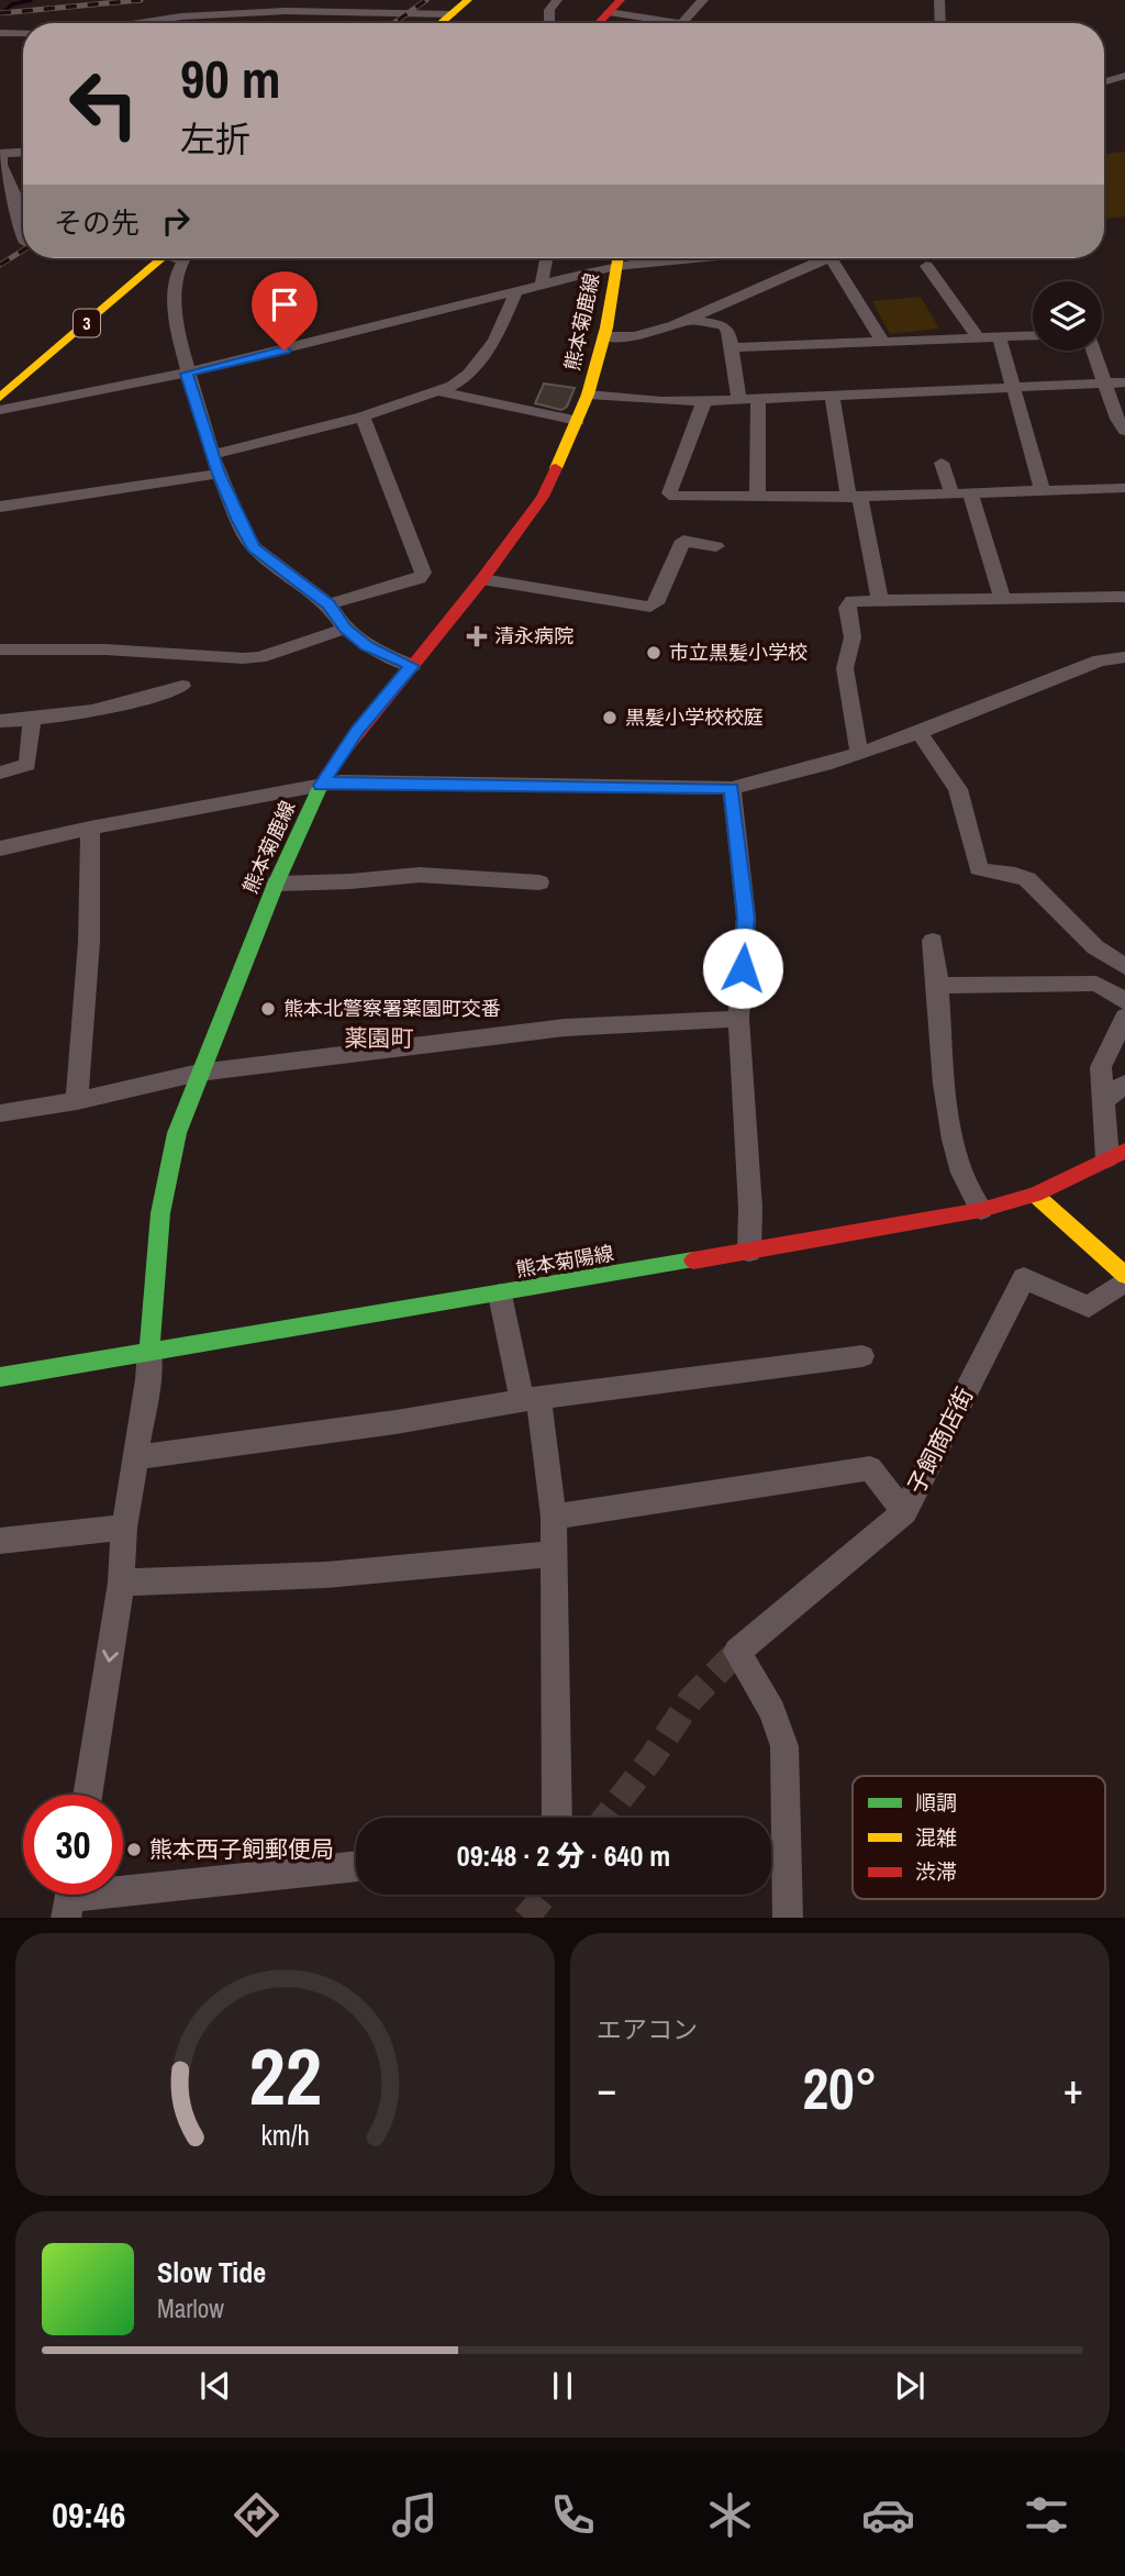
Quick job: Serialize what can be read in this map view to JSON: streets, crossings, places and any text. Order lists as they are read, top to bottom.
{
  "streets": {
    "main road": ["熊本菊鹿線", "3", "熊本菊陽線"],
    "street": ["子飼商店街"]
  },
  "crossings": [
    ["熊本菊鹿線", "熊本菊陽線"]
  ],
  "districts": ["薬園町"],
  "places": {
    "health": ["清永病院"],
    "other": [
      "市立黒髪小学校",
      "黒髪小学校校庭",
      "熊本北警察署薬園町交番",
      "熊本西子飼郵便局"
    ]
  },
  "legend": ["順調", "混雑", "渋滞"],
  "page": {
    "turn": ["90 m", "左折"],
    "then": "その先",
    "limit": "30",
    "trip": "09:48 · 2 分 · 640 m",
    "tile": "エアコン",
    "heat": ["−", "20°", "+"],
    "song": ["Slow Tide", "Marlow"],
    "tabs": "09:46",
    "gauge": ["22", "km/h"]
  }
}
